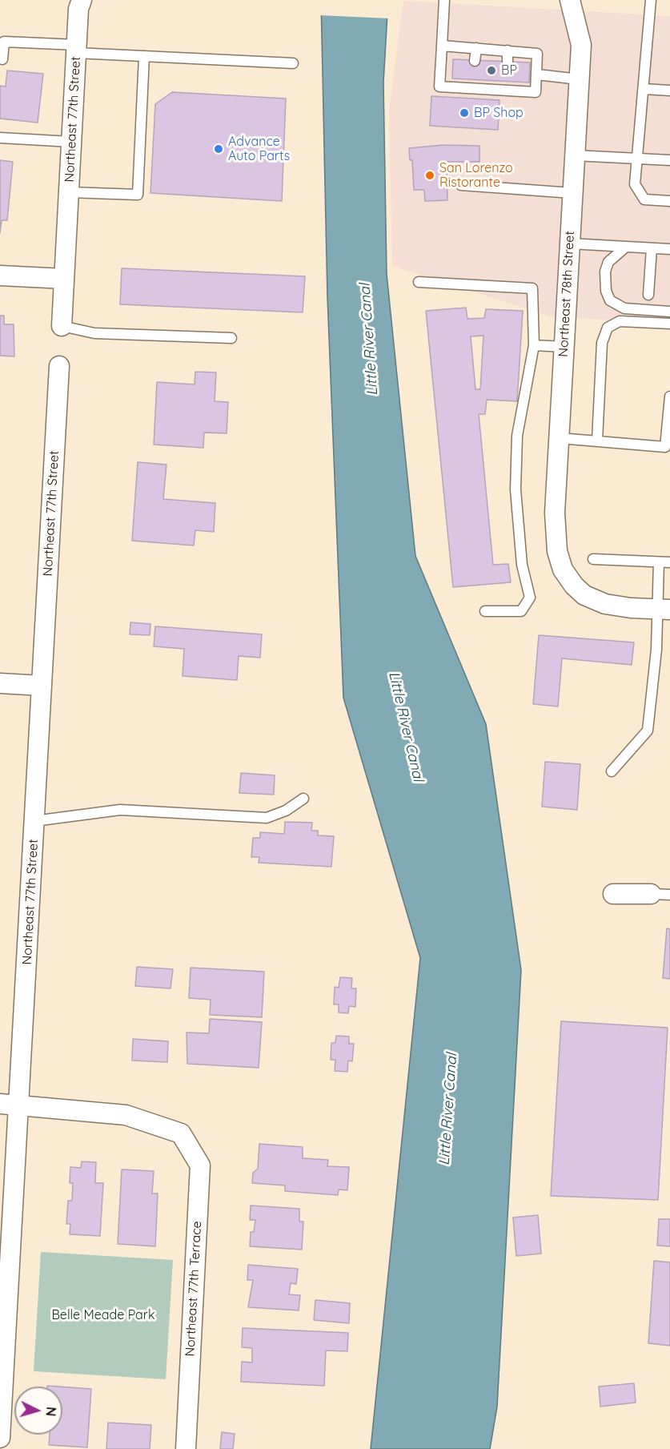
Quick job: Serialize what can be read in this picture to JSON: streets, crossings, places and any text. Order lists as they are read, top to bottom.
{
  "streets": {
    "street": ["Northeast 77th Street", "Northeast 78th Street", "Northeast 77th Terrace"]
  },
  "crossings": [
    ["Northeast 77th Street", "Northeast 77th Terrace"]
  ],
  "water": ["Little River Canal"],
  "parks": ["Belle Meade Park"],
  "places": [
    "BP",
    "BP Shop",
    "Advance Auto Parts",
    "San Lorenzo Ristorante"
  ],
  "north": "right"
}
